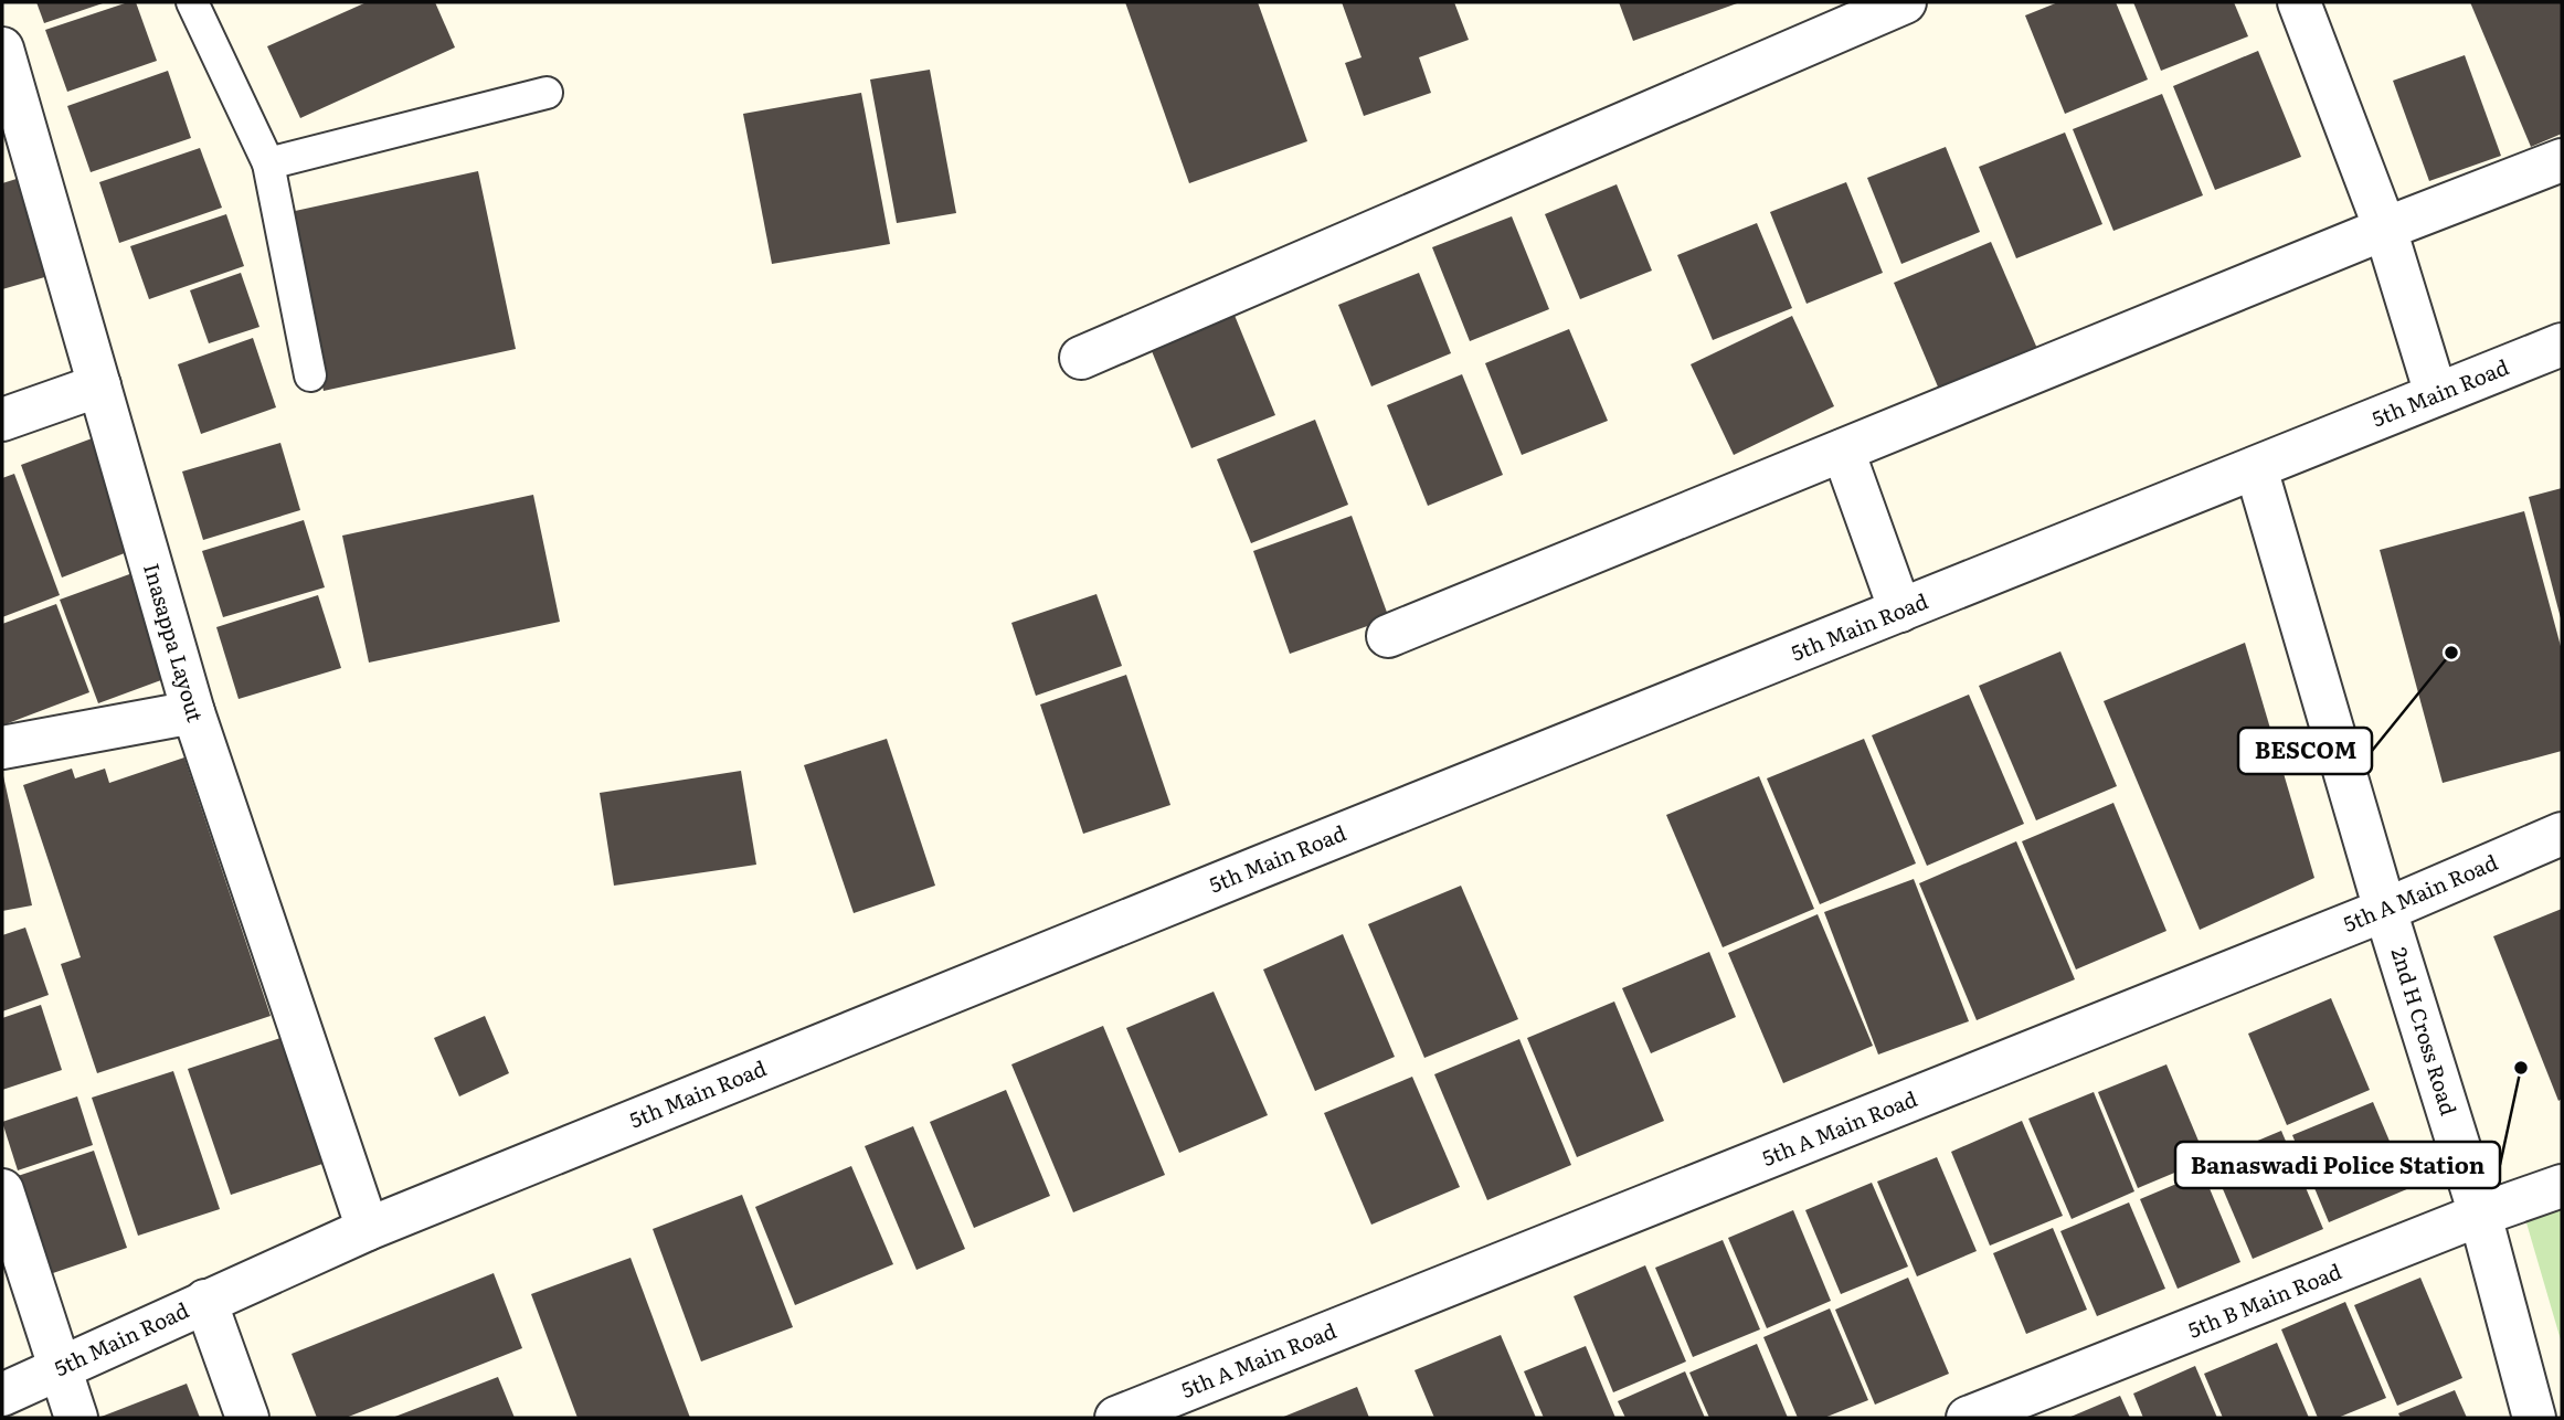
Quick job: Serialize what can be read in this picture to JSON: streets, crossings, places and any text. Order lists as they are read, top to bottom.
{
  "streets": {
    "street": [
      "5th Main Road",
      "Inasappa Layout",
      "5th A Main Road",
      "2nd H Cross Road",
      "5th B Main Road"
    ]
  },
  "crossings": [
    ["5th Main Road", "Inasappa Layout"],
    ["5th Main Road", "2nd H Cross Road"],
    ["5th A Main Road", "2nd H Cross Road"],
    ["2nd H Cross Road", "5th B Main Road"]
  ],
  "places": ["BESCOM", "Banaswadi Police Station"]
}
